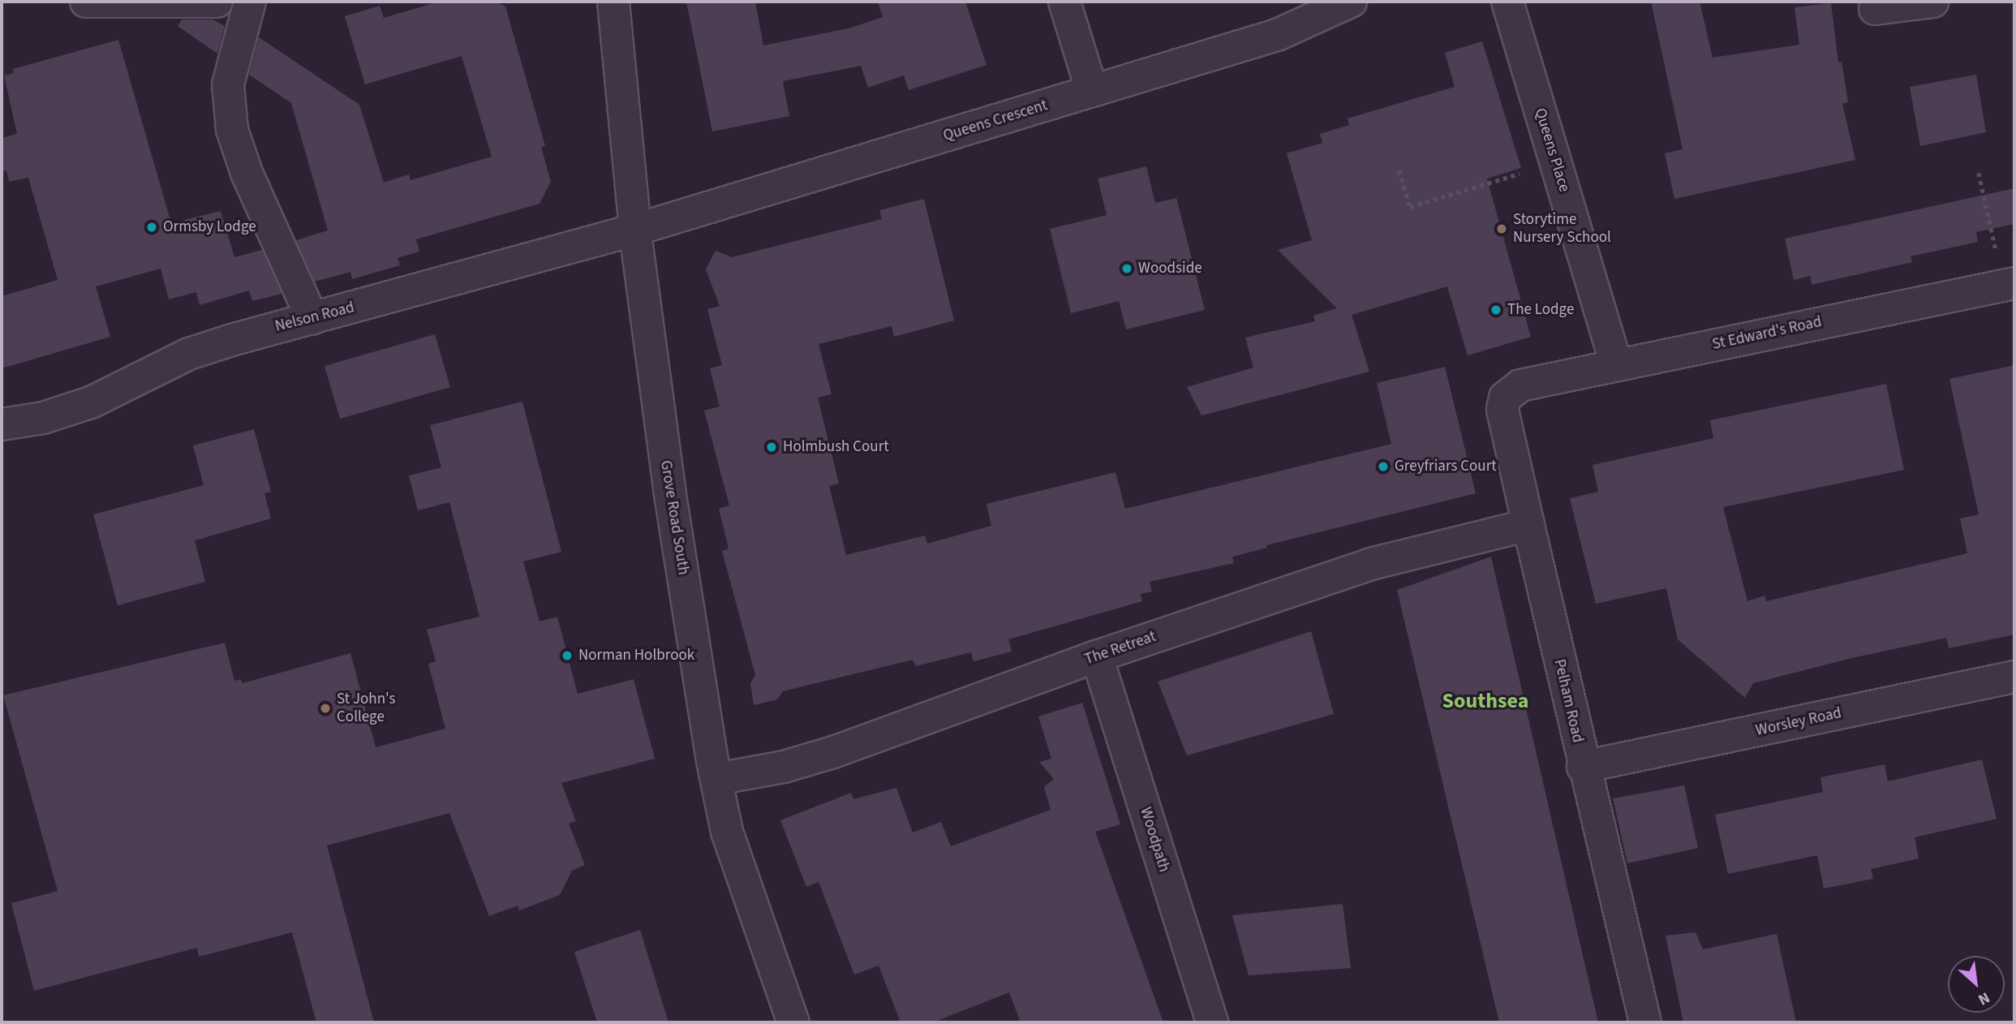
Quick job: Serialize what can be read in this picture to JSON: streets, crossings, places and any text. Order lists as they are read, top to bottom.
{
  "streets": {
    "street": [
      "Queens Crescent",
      "Queens Place",
      "Nelson Road",
      "St Edward's Road",
      "Grove Road South",
      "The Retreat",
      "Pelham Road",
      "Worsley Road",
      "Woodpath"
    ]
  },
  "crossings": [
    ["Queens Crescent", "Nelson Road"],
    ["Queens Crescent", "Grove Road South"],
    ["Queens Place", "St Edward's Road"],
    ["Nelson Road", "Grove Road South"],
    ["St Edward's Road", "Pelham Road"],
    ["Grove Road South", "The Retreat"],
    ["The Retreat", "Pelham Road"],
    ["The Retreat", "Woodpath"],
    ["Pelham Road", "Worsley Road"]
  ],
  "districts": ["Southsea"],
  "places": [
    "Ormsby Lodge",
    "Storytime Nursery School",
    "Woodside",
    "The Lodge",
    "Holmbush Court",
    "Greyfriars Court",
    "Norman Holbrook",
    "St John's College"
  ],
  "north": "bottom right"
}
